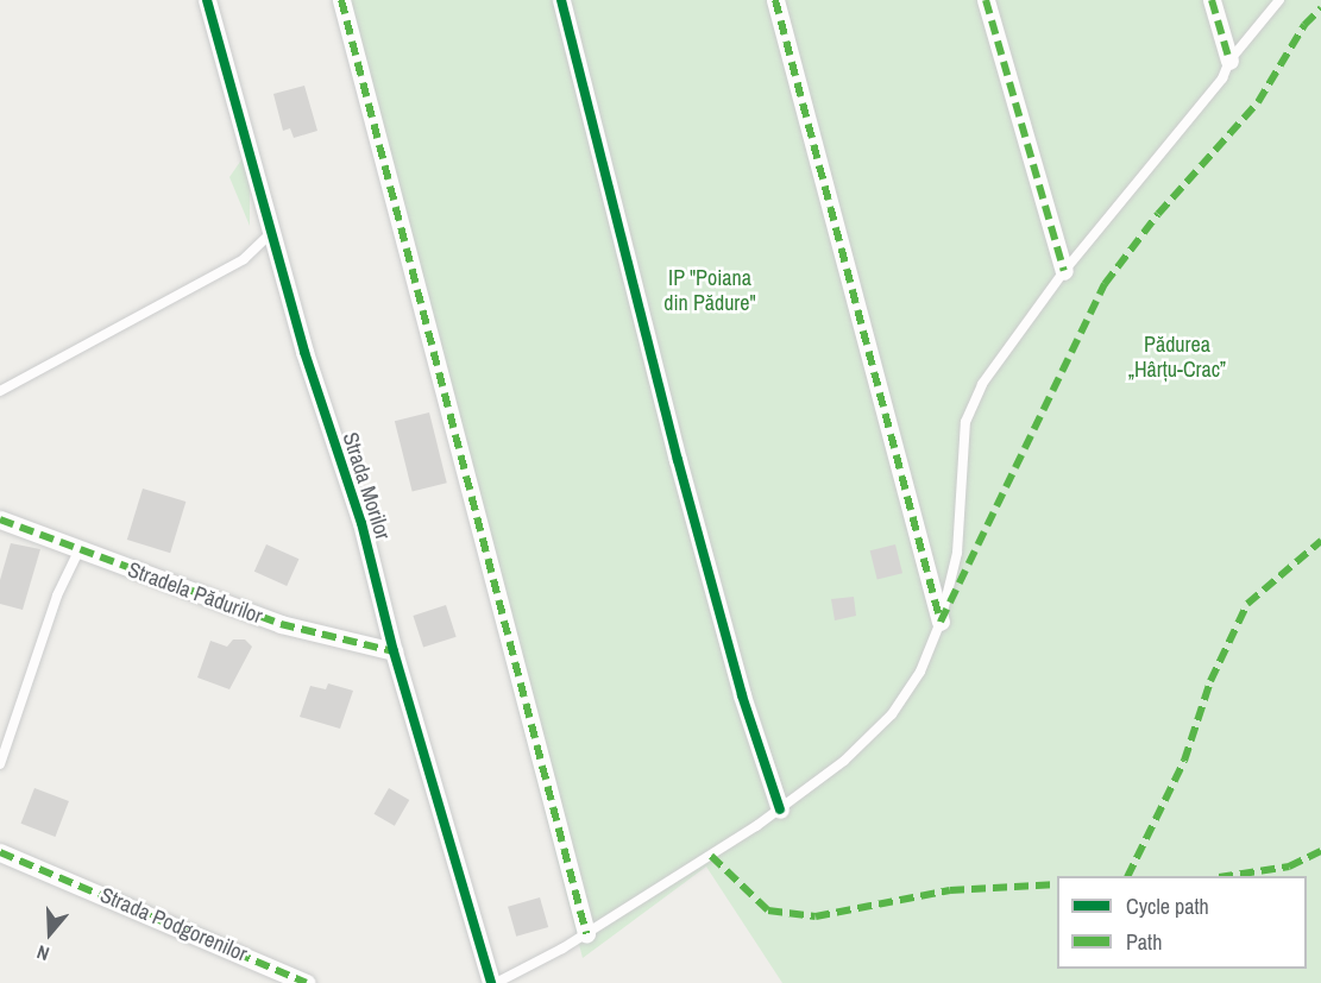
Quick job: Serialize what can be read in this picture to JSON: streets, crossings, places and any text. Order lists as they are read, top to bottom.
{
  "streets": {
    "street": ["Strada Morilor", "Stradela Pădurilor", "Strada Podgorenilor"]
  },
  "crossings": [
    ["Strada Morilor", "Stradela Pădurilor"]
  ],
  "parks": ["IP \"Poiana din Pădure\"", "Pădurea „Hârțu-Crac”"],
  "legend": ["Cycle path", "Path"],
  "north": "bottom"
}
